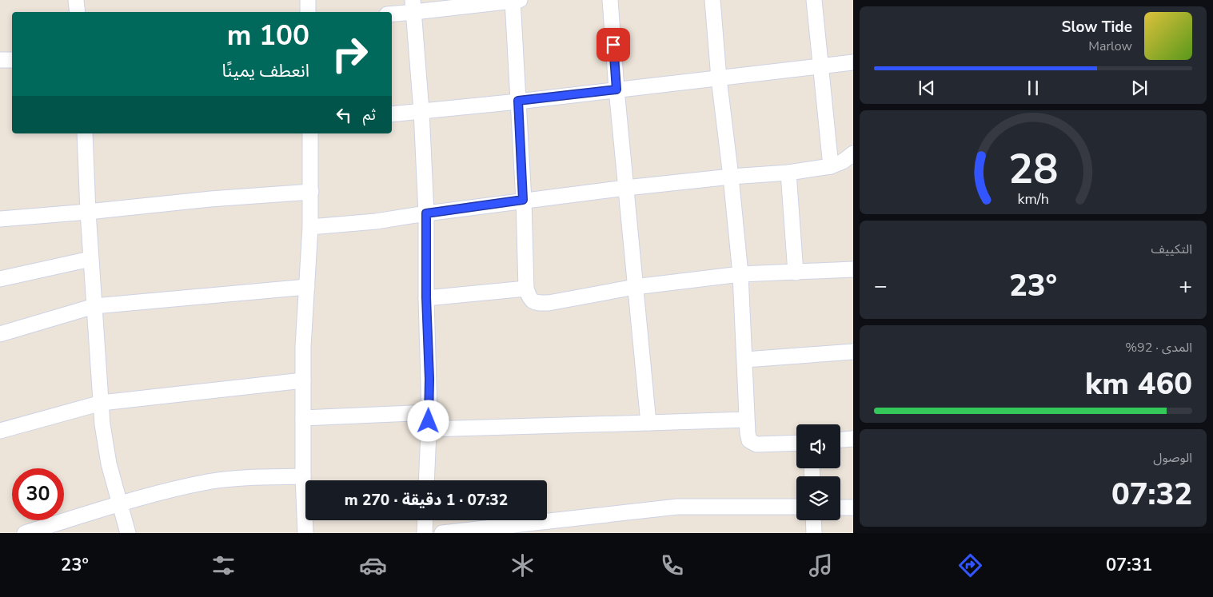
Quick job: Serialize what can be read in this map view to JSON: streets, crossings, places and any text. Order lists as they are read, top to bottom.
{
  "page": {
    "song": ["Slow Tide", "Marlow"],
    "turn": ["100 m", "انعطف يمينًا"],
    "then": "ثم",
    "tile": [
      "التكييف",
      ["المدى · 92%", "460 km"],
      ["الوصول", "07:32"]
    ],
    "heat": ["−", "23°", "+"],
    "limit": "30",
    "trip": "07:32 · 1 دقيقة · 270 m",
    "tabs": ["07:31", "23°"],
    "gauge": ["28", "km/h"]
  }
}
